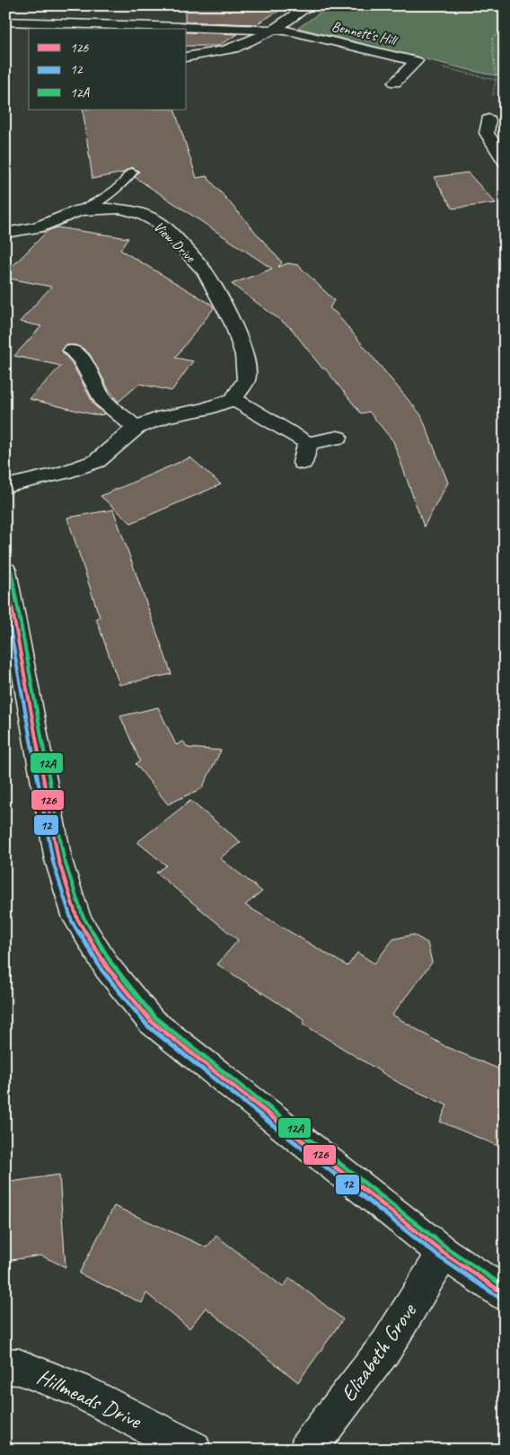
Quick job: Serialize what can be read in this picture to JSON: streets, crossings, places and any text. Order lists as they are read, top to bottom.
{
  "streets": {
    "street": [
      "Bennett's Hill",
      "View Drive",
      "Elizabeth Grove",
      "Hillmeads Drive"
    ]
  },
  "lines": ["transit line 12A", "transit line 126", "transit line 12"],
  "legend": ["126", "12", "12A"]
}
